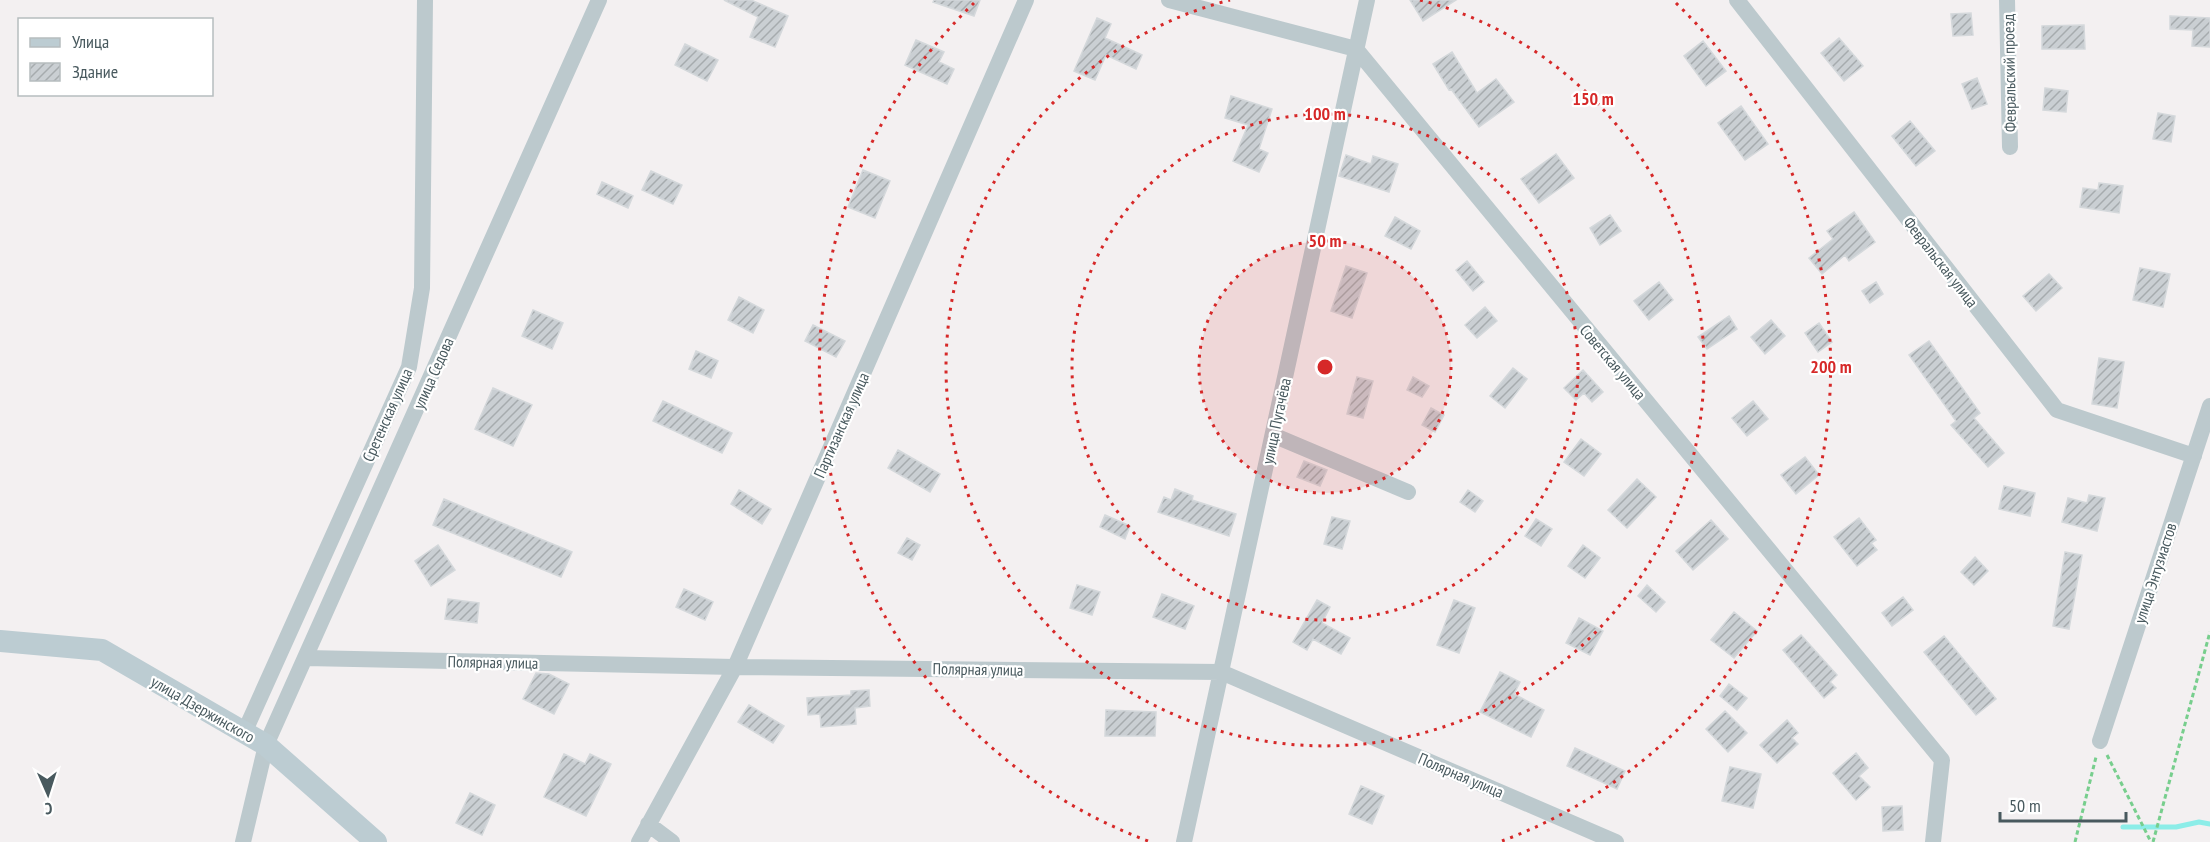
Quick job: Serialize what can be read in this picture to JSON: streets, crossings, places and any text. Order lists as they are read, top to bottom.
{
  "streets": {
    "street": [
      "Февральский проезд",
      "Февральская улица",
      "Советская улица",
      "улица Седова",
      "Сретенская улица",
      "улица Пугачёва",
      "Партизанская улица",
      "улица Энтузиастов",
      "Полярная улица",
      "улица Дзержинского"
    ]
  },
  "crossings": [
    ["Февральская улица", "улица Энтузиастов"],
    ["Советская улица", "улица Пугачёва"],
    ["улица Седова", "Полярная улица"],
    ["улица Седова", "улица Дзержинского"],
    ["Сретенская улица", "улица Дзержинского"],
    ["улица Пугачёва", "Полярная улица"],
    ["Партизанская улица", "Полярная улица"]
  ],
  "legend": ["Улица", "Здание"],
  "scale_bar": "50 m",
  "north": "bottom",
  "rings": [
    "150 m",
    "100 m",
    "50 m",
    "200 m"
  ]
}
